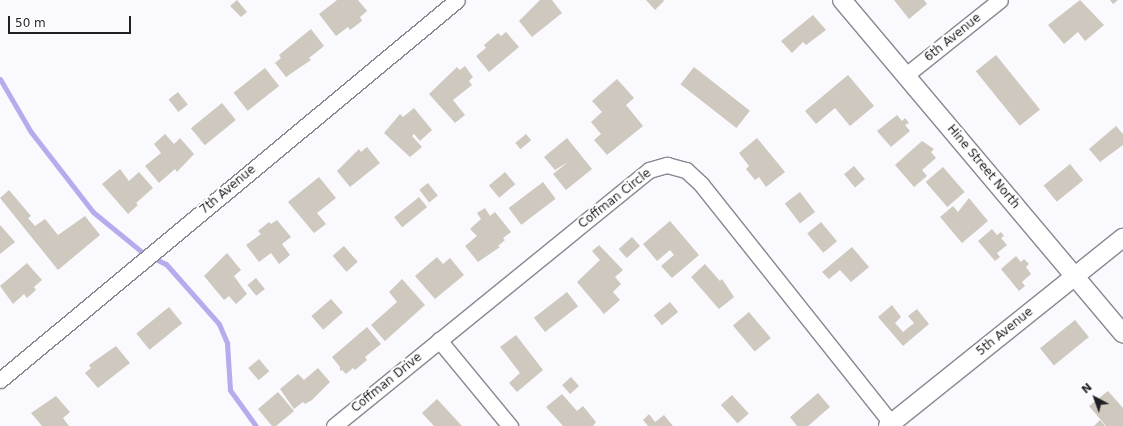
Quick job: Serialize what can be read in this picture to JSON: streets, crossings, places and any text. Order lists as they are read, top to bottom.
{
  "streets": {
    "street": [
      "6th Avenue",
      "Hine Street North",
      "7th Avenue",
      "Coffman Circle",
      "5th Avenue",
      "Coffman Drive"
    ]
  },
  "crossings": [
    ["6th Avenue", "Hine Street North"],
    ["Hine Street North", "5th Avenue"],
    ["Coffman Circle", "5th Avenue"],
    ["Coffman Circle", "Coffman Drive"]
  ],
  "scale_bar": "50 m",
  "north": "top left"
}
